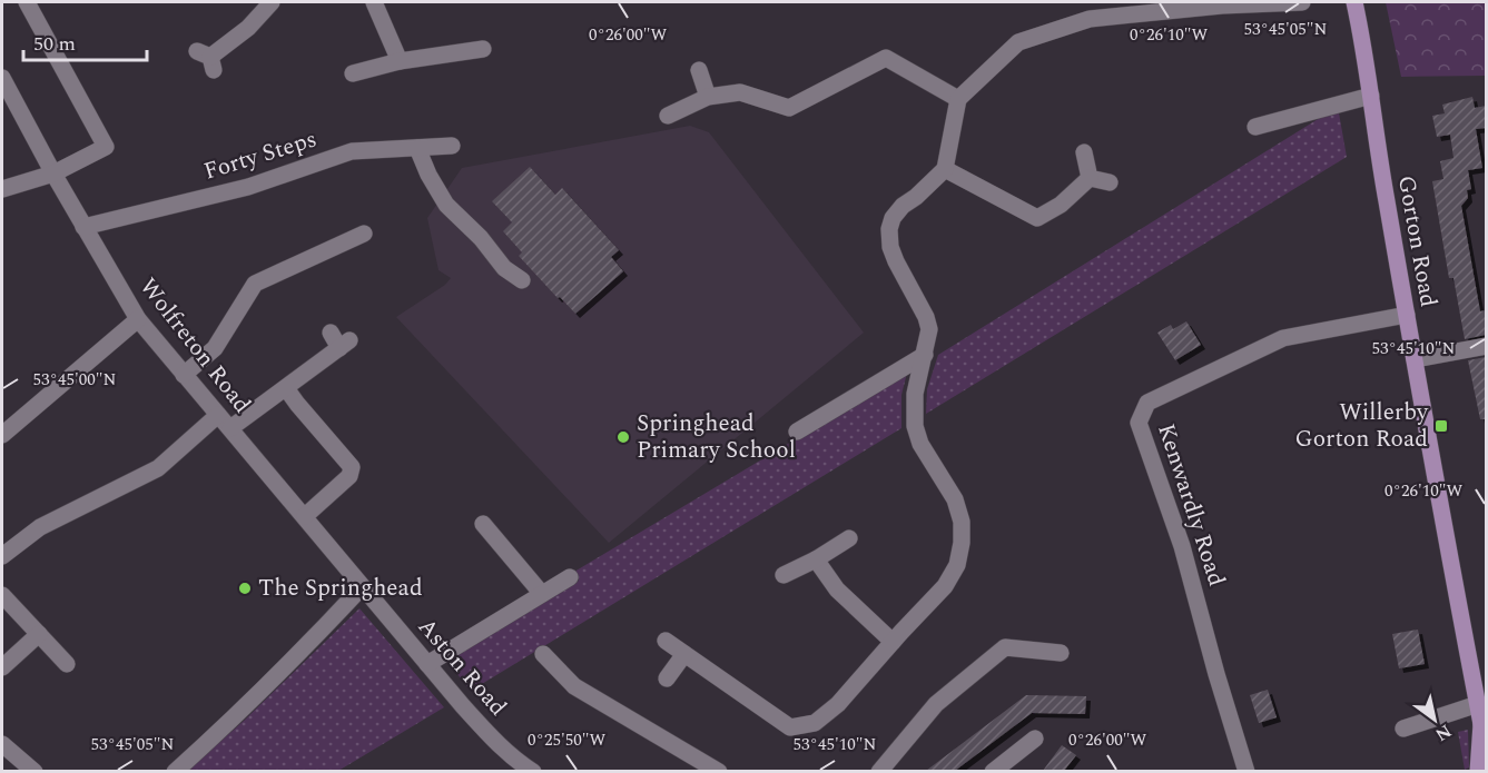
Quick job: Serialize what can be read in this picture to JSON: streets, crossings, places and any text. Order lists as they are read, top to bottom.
{
  "streets": {
    "main road": ["Gorton Road"],
    "street": [
      "Forty Steps",
      "Wolfreton Road",
      "Kenwardly Road",
      "Aston Road"
    ]
  },
  "crossings": [
    ["Forty Steps", "Wolfreton Road"],
    ["Gorton Road", "Kenwardly Road"],
    ["Wolfreton Road", "Aston Road"]
  ],
  "places": {
    "transit": ["Willerby Gorton Road"],
    "other": ["Springhead Primary School", "The Springhead"]
  },
  "scale_bar": "50 m",
  "north": "bottom right",
  "coordinates": [
    "53°45'05\"N",
    "0°26'10\"W",
    "0°26'00\"W",
    "53°45'10\"N",
    "53°45'00\"N",
    "0°25'50\"W"
  ]
}
